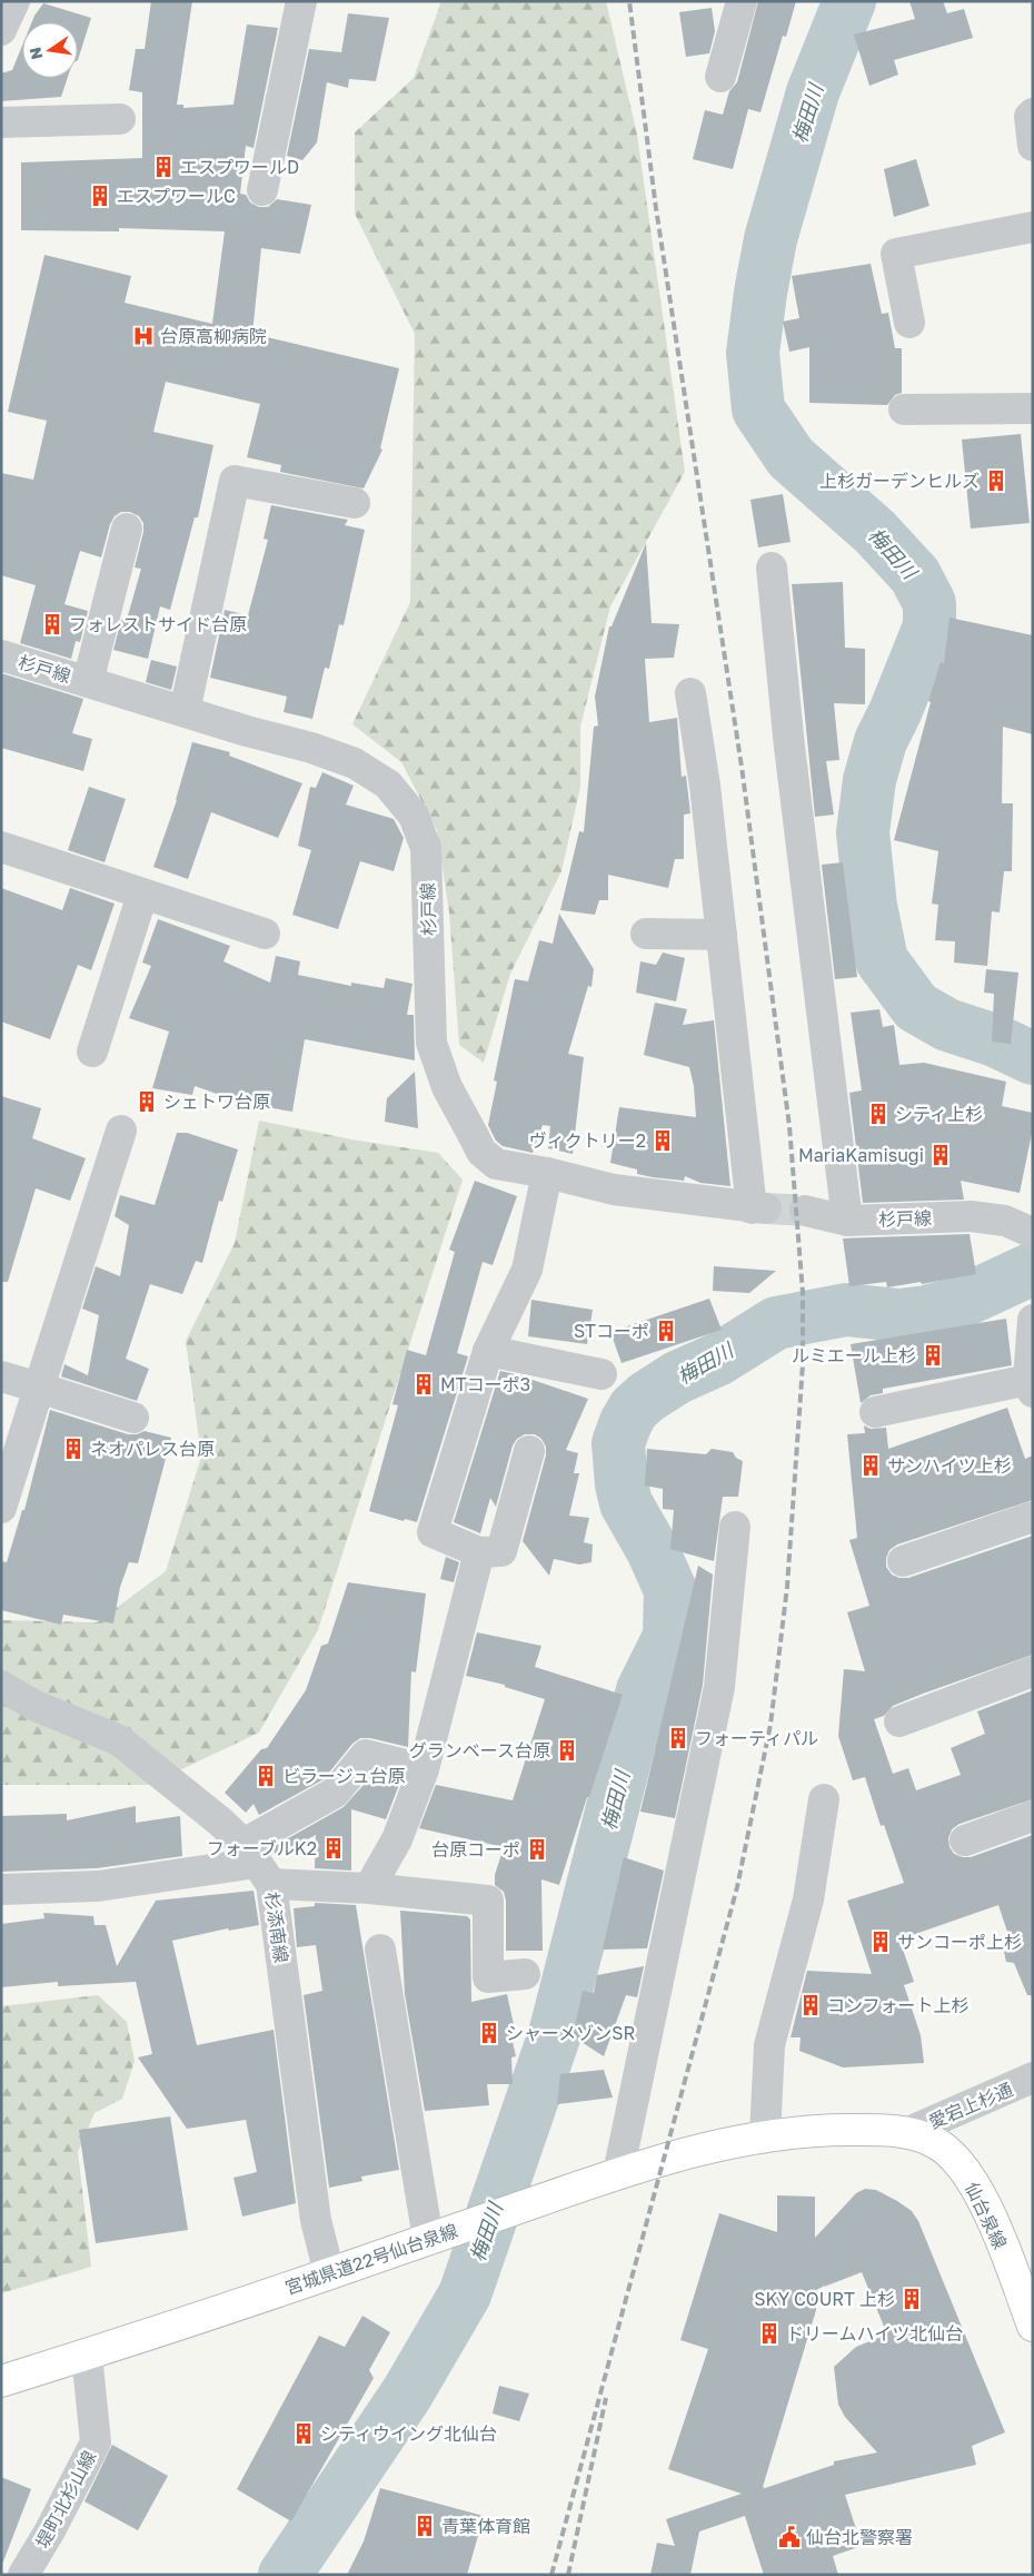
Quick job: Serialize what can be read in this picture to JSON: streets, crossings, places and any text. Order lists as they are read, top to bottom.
{
  "streets": {
    "main road": ["仙台泉線", "宮城県道22号仙台泉線"],
    "street": [
      "杉戸線",
      "杉添南線",
      "愛宕上杉通",
      "堤町北杉山線"
    ]
  },
  "crossings": [
    ["杉添南線", "宮城県道22号仙台泉線"],
    ["愛宕上杉通", "仙台泉線"],
    ["愛宕上杉通", "宮城県道22号仙台泉線"],
    ["仙台泉線", "宮城県道22号仙台泉線"],
    ["宮城県道22号仙台泉線", "堤町北杉山線"]
  ],
  "water": ["梅田川"],
  "places": {
    "building": [
      "エスプワールD",
      "エスプワールC",
      "上杉ガーデンヒルズ",
      "フォレストサイド台原",
      "シェトワ台原",
      "シティ上杉",
      "ヴィクトリー2",
      "MariaKamisugi",
      "STコーポ",
      "ルミエール上杉",
      "MTコーポ3",
      "ネオパレス台原",
      "サンハイツ上杉",
      "フォーティパル",
      "グランベース台原",
      "ビラージュ台原",
      "フォーブルK2",
      "台原コーポ",
      "サンコーポ上杉",
      "コンフォート上杉",
      "シャーメゾンSR",
      "SKY COURT 上杉",
      "ドリームハイツ北仙台",
      "シティウイング北仙台",
      "青葉体育館"
    ],
    "hospital": ["台原高柳病院"],
    "public building": ["仙台北警察署"]
  },
  "north": "left"
}
